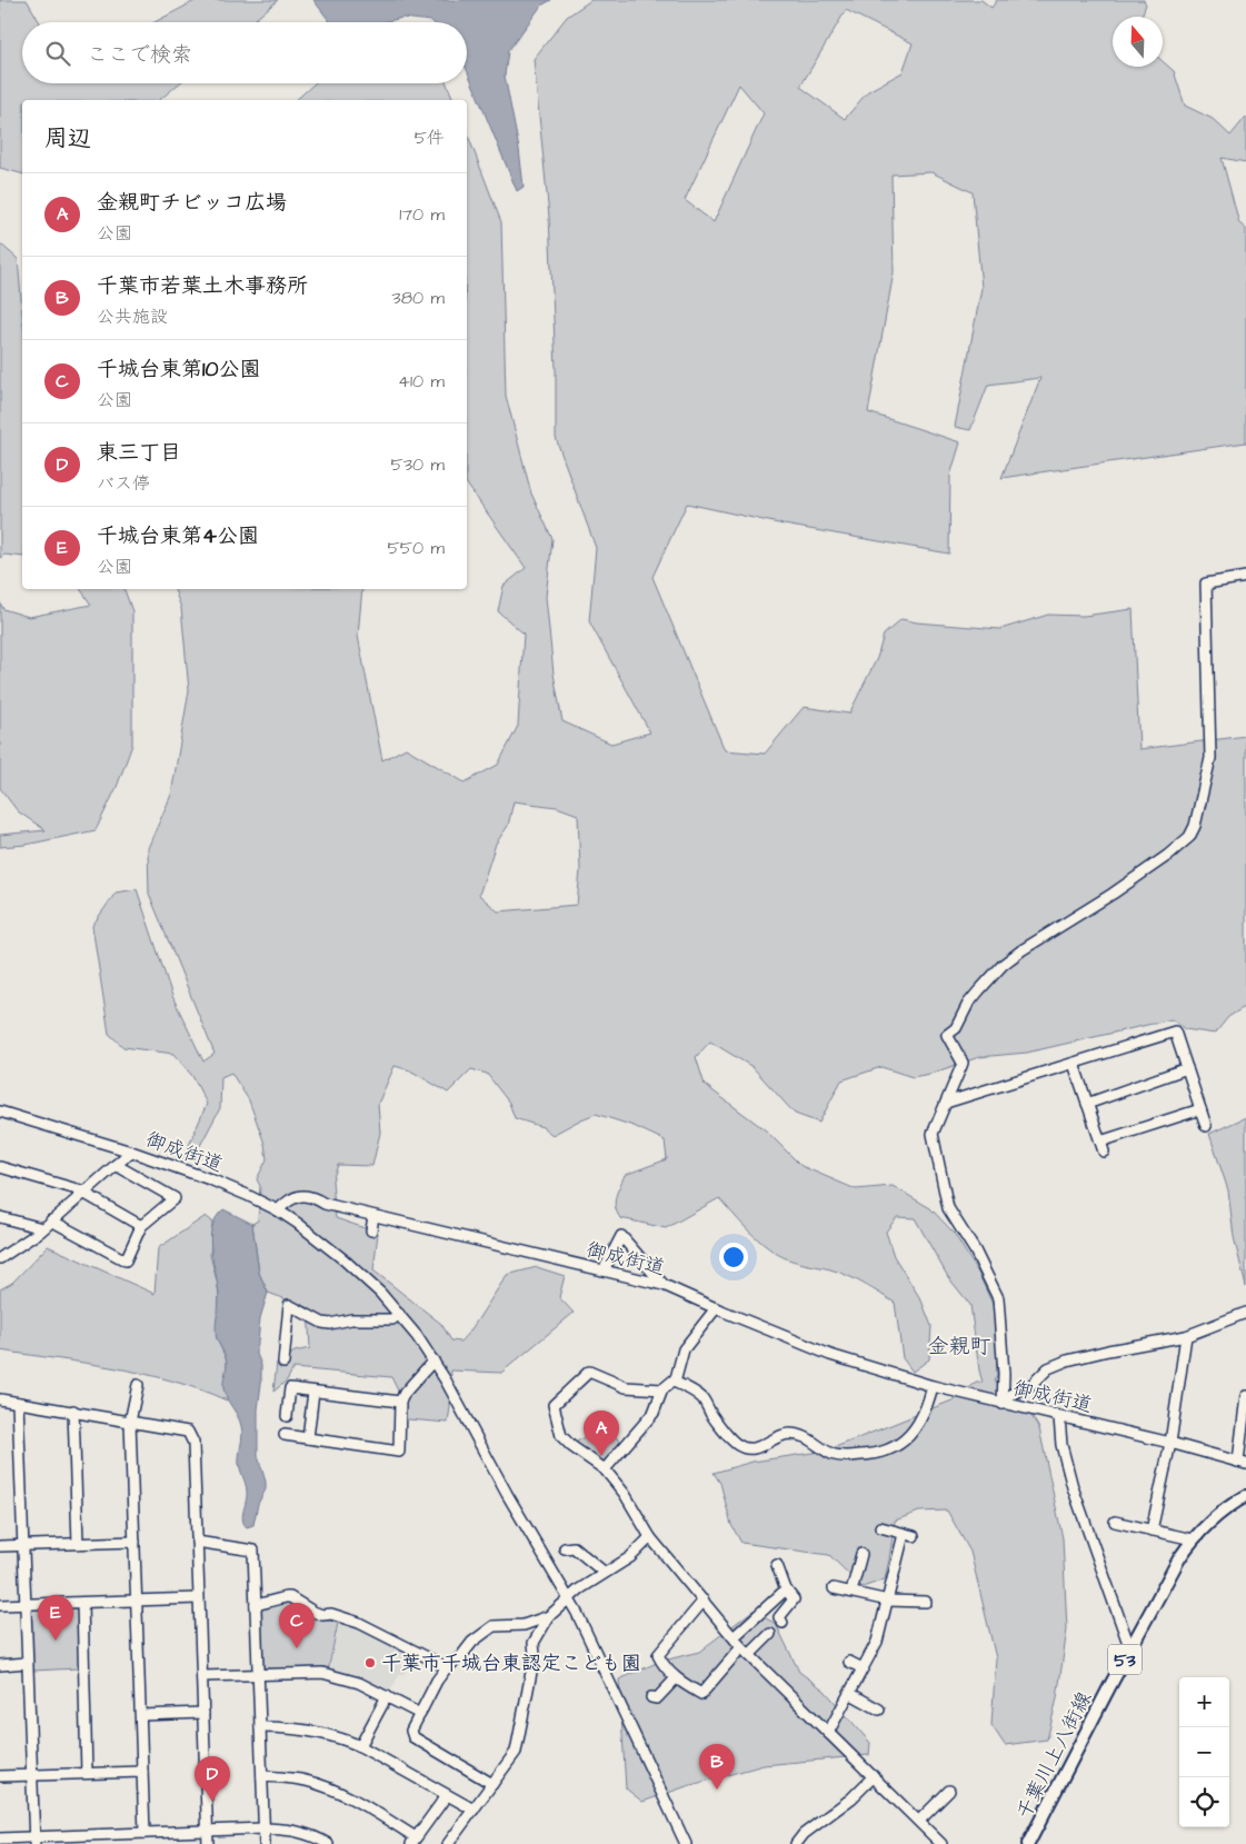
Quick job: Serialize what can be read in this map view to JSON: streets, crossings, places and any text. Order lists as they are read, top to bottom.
{
  "streets": {
    "main road": ["53", "千葉川上八街線"],
    "street": ["御成街道"]
  },
  "districts": ["金親町"],
  "places": ["千葉市千城台東認定こども園"],
  "north": "top",
  "page": {
    "search": "ここで検索",
    "heading": ["周辺", "5件"],
    "list": [
      {
        "mark": "A",
        "name": "金親町チビッコ広場",
        "note": "公園",
        "value": "170 m"
      },
      {
        "mark": "B",
        "name": "千葉市若葉土木事務所",
        "note": "公共施設",
        "value": "380 m"
      },
      {
        "mark": "C",
        "name": "千城台東第10公園",
        "note": "公園",
        "value": "410 m"
      },
      {
        "mark": "D",
        "name": "東三丁目",
        "note": "バス停",
        "value": "530 m"
      },
      {
        "mark": "E",
        "name": "千城台東第4公園",
        "note": "公園",
        "value": "550 m"
      }
    ],
    "pins": [
      "A",
      "E",
      "C",
      "B",
      "D"
    ],
    "map_buttons": ["+", "−"]
  }
}
